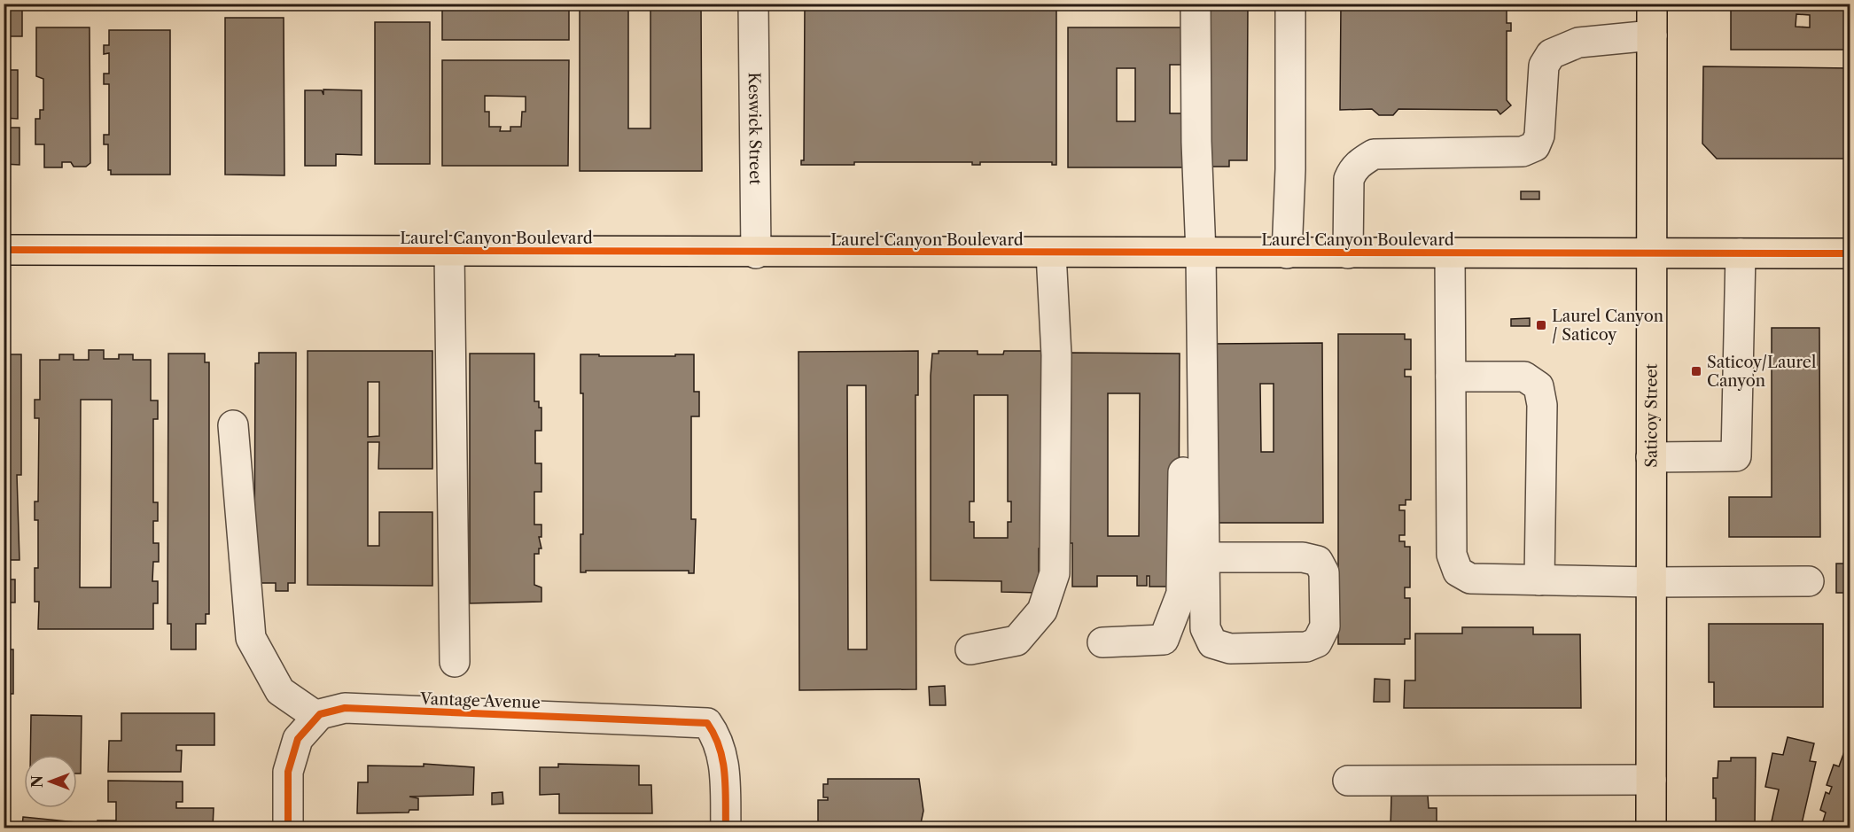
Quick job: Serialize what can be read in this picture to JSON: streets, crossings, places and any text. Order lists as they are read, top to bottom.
{
  "streets": {
    "main road": ["Laurel Canyon Boulevard", "Saticoy Street"],
    "street": ["Keswick Street", "Vantage Avenue"]
  },
  "crossings": [
    ["Keswick Street", "Laurel Canyon Boulevard"],
    ["Laurel Canyon Boulevard", "Saticoy Street"]
  ],
  "places": {
    "transit": ["Laurel Canyon / Saticoy", "Saticoy/Laurel Canyon"]
  },
  "north": "left"
}
